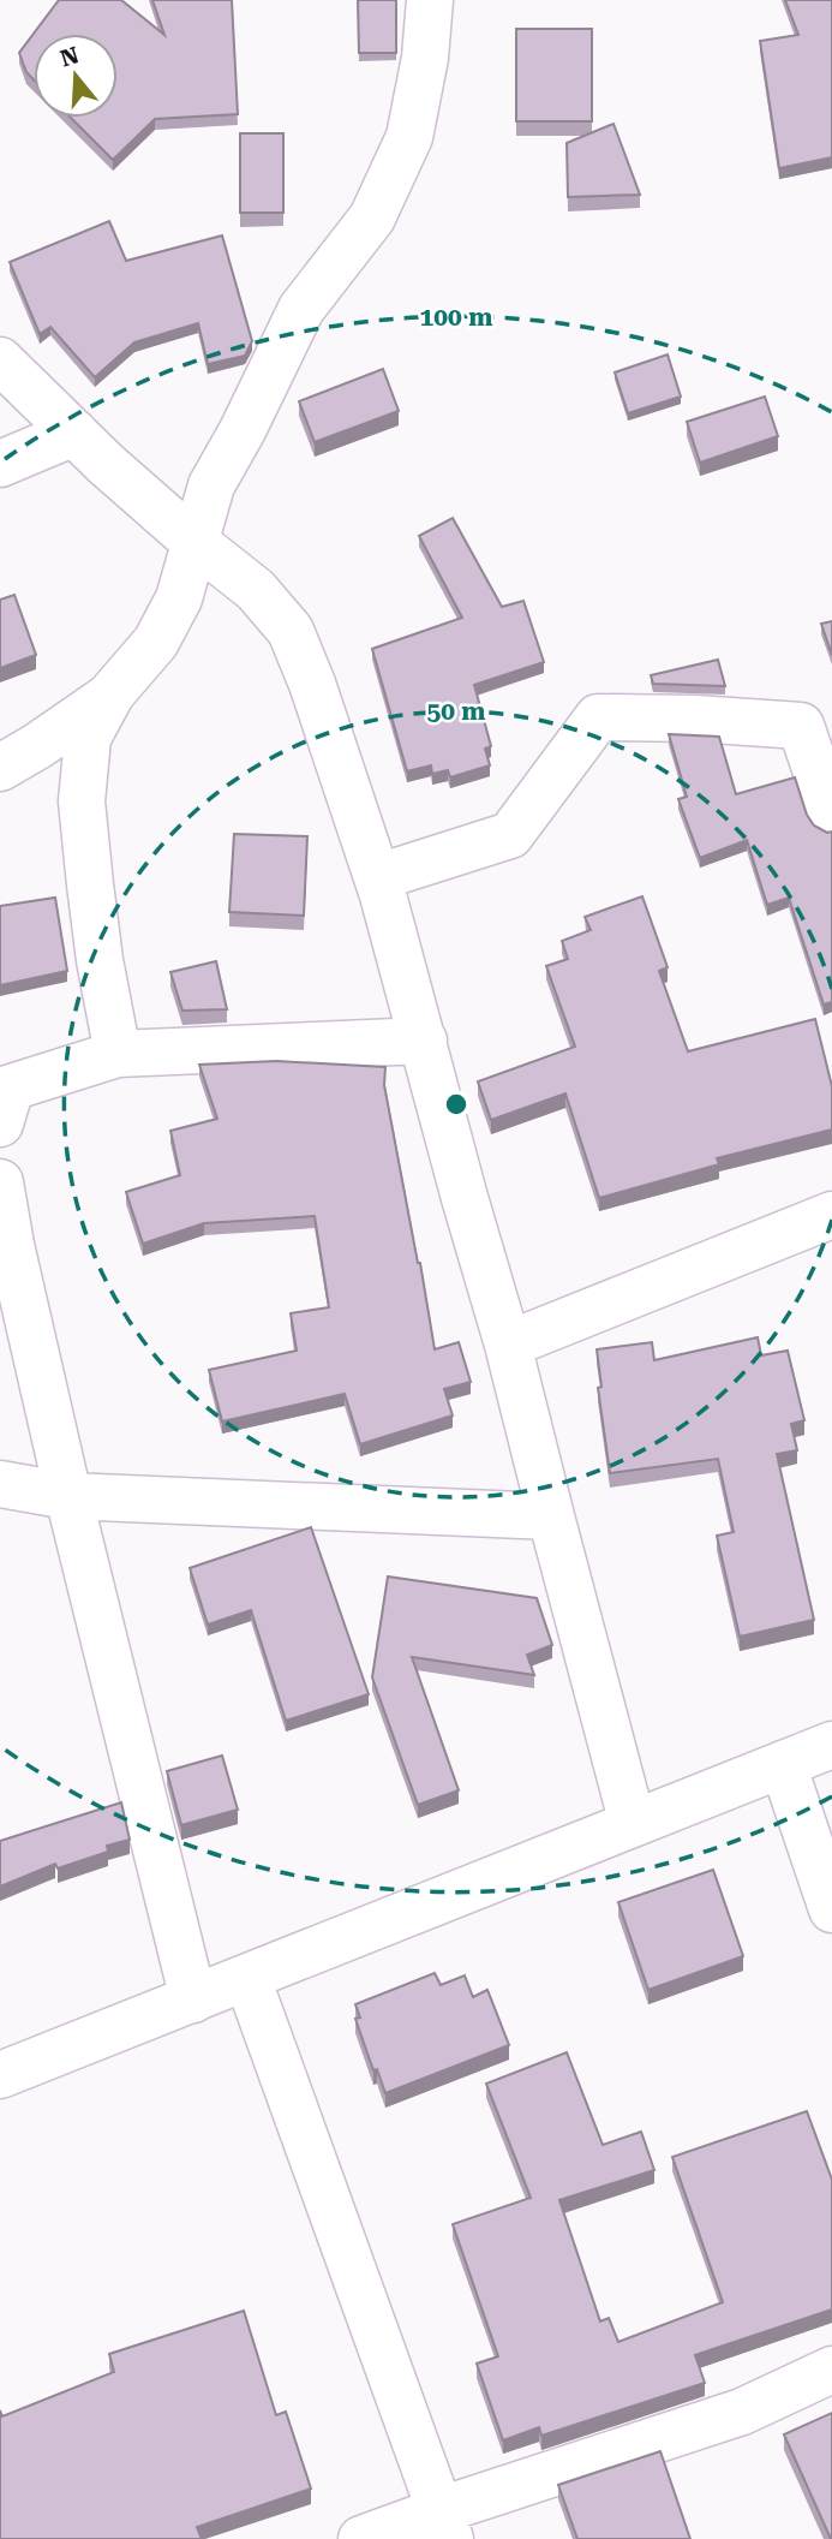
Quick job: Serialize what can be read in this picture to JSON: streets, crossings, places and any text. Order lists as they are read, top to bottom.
{
  "north": "top",
  "rings": ["100 m", "50 m"]
}
